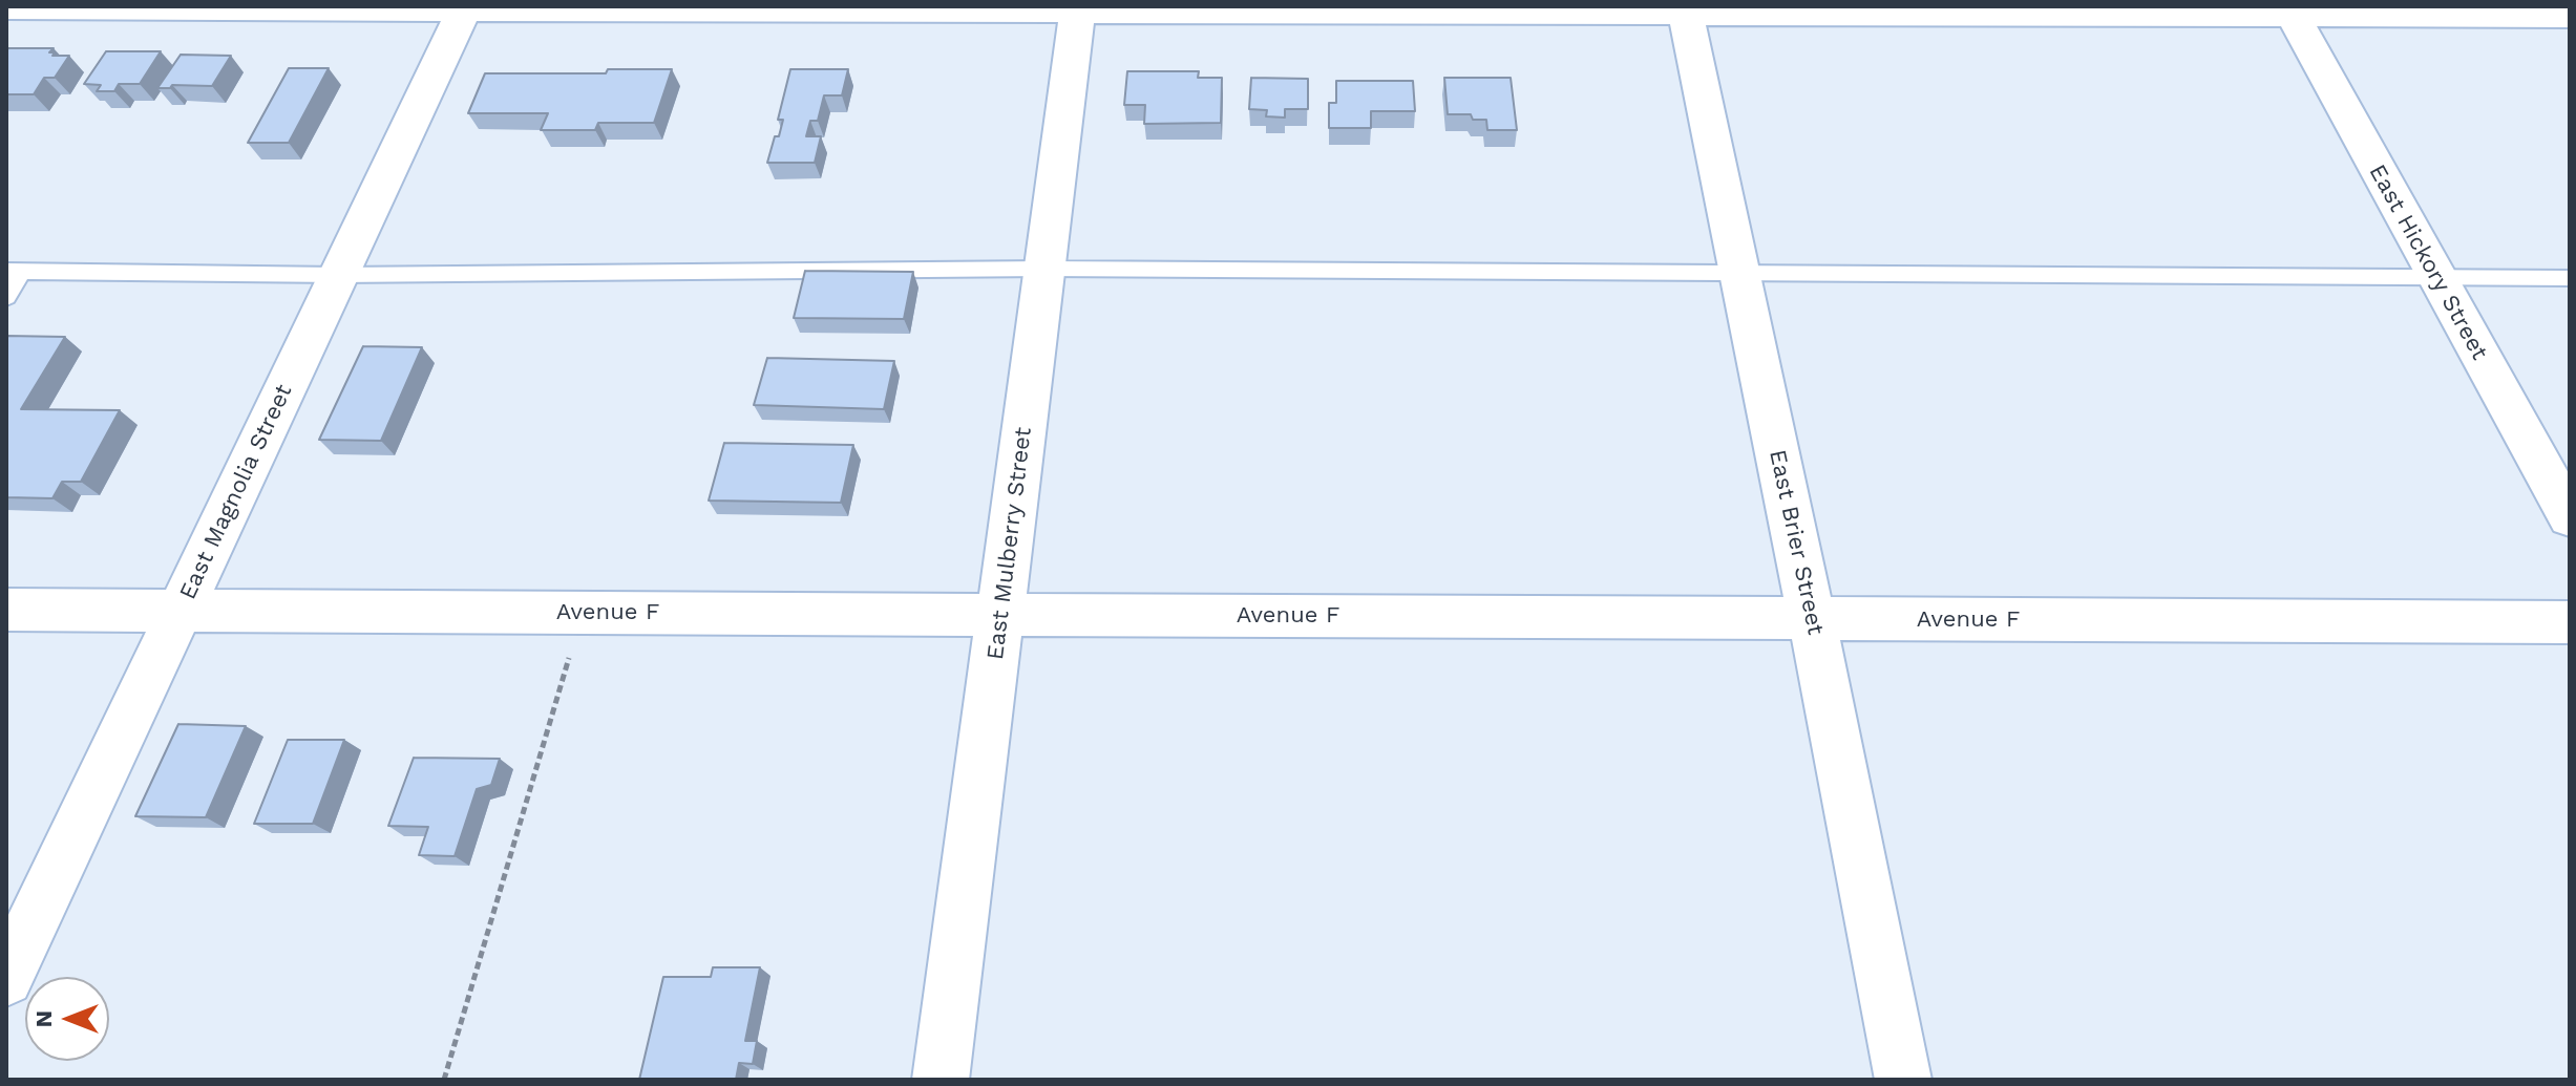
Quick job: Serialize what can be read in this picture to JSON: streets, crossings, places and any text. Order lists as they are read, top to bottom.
{
  "streets": {
    "street": [
      "East Hickory Street",
      "East Magnolia Street",
      "East Brier Street",
      "East Mulberry Street",
      "Avenue F"
    ]
  },
  "crossings": [
    ["East Magnolia Street", "Avenue F"],
    ["East Brier Street", "Avenue F"],
    ["East Mulberry Street", "Avenue F"]
  ],
  "north": "left"
}
